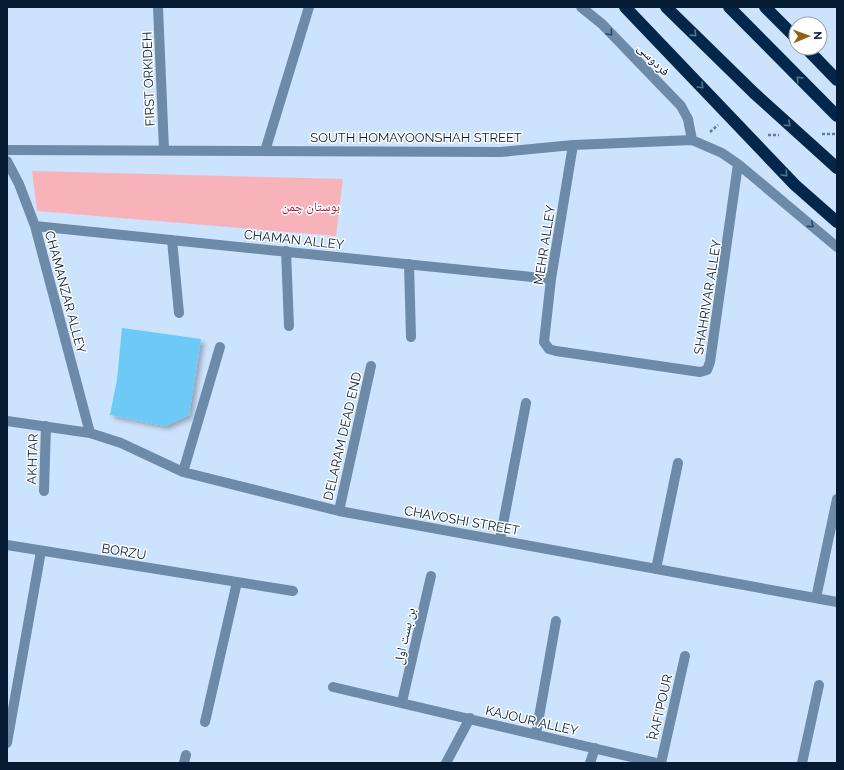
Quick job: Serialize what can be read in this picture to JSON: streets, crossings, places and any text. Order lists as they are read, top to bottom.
{
  "streets": {
    "street": [
      "فردوسی",
      "FIRST ORKIDEH",
      "SOUTH HOMAYOONSHAH STREET",
      "CHAMAN ALLEY",
      "MEHR ALLEY",
      "CHAMANZAR ALLEY",
      "SHAHRIVAR ALLEY",
      "DELARAM DEAD END",
      "AKHTAR",
      "CHAVOSHI STREET",
      "BORZU",
      "بن بست اول",
      "ًRAFI'POUR",
      "KAJOUR ALLEY"
    ]
  },
  "crossings": [
    ["فردوسی", "SOUTH HOMAYOONSHAH STREET"],
    ["FIRST ORKIDEH", "SOUTH HOMAYOONSHAH STREET"],
    ["SOUTH HOMAYOONSHAH STREET", "MEHR ALLEY"],
    ["SOUTH HOMAYOONSHAH STREET", "SHAHRIVAR ALLEY"],
    ["CHAMAN ALLEY", "MEHR ALLEY"],
    ["CHAMAN ALLEY", "CHAMANZAR ALLEY"],
    ["MEHR ALLEY", "SHAHRIVAR ALLEY"],
    ["CHAMANZAR ALLEY", "CHAVOSHI STREET"],
    ["DELARAM DEAD END", "CHAVOSHI STREET"],
    ["AKHTAR", "CHAVOSHI STREET"],
    ["بن بست اول", "KAJOUR ALLEY"]
  ],
  "one_way": ["فردوسی"],
  "parks": ["بوستان چمن"],
  "north": "right"
}
